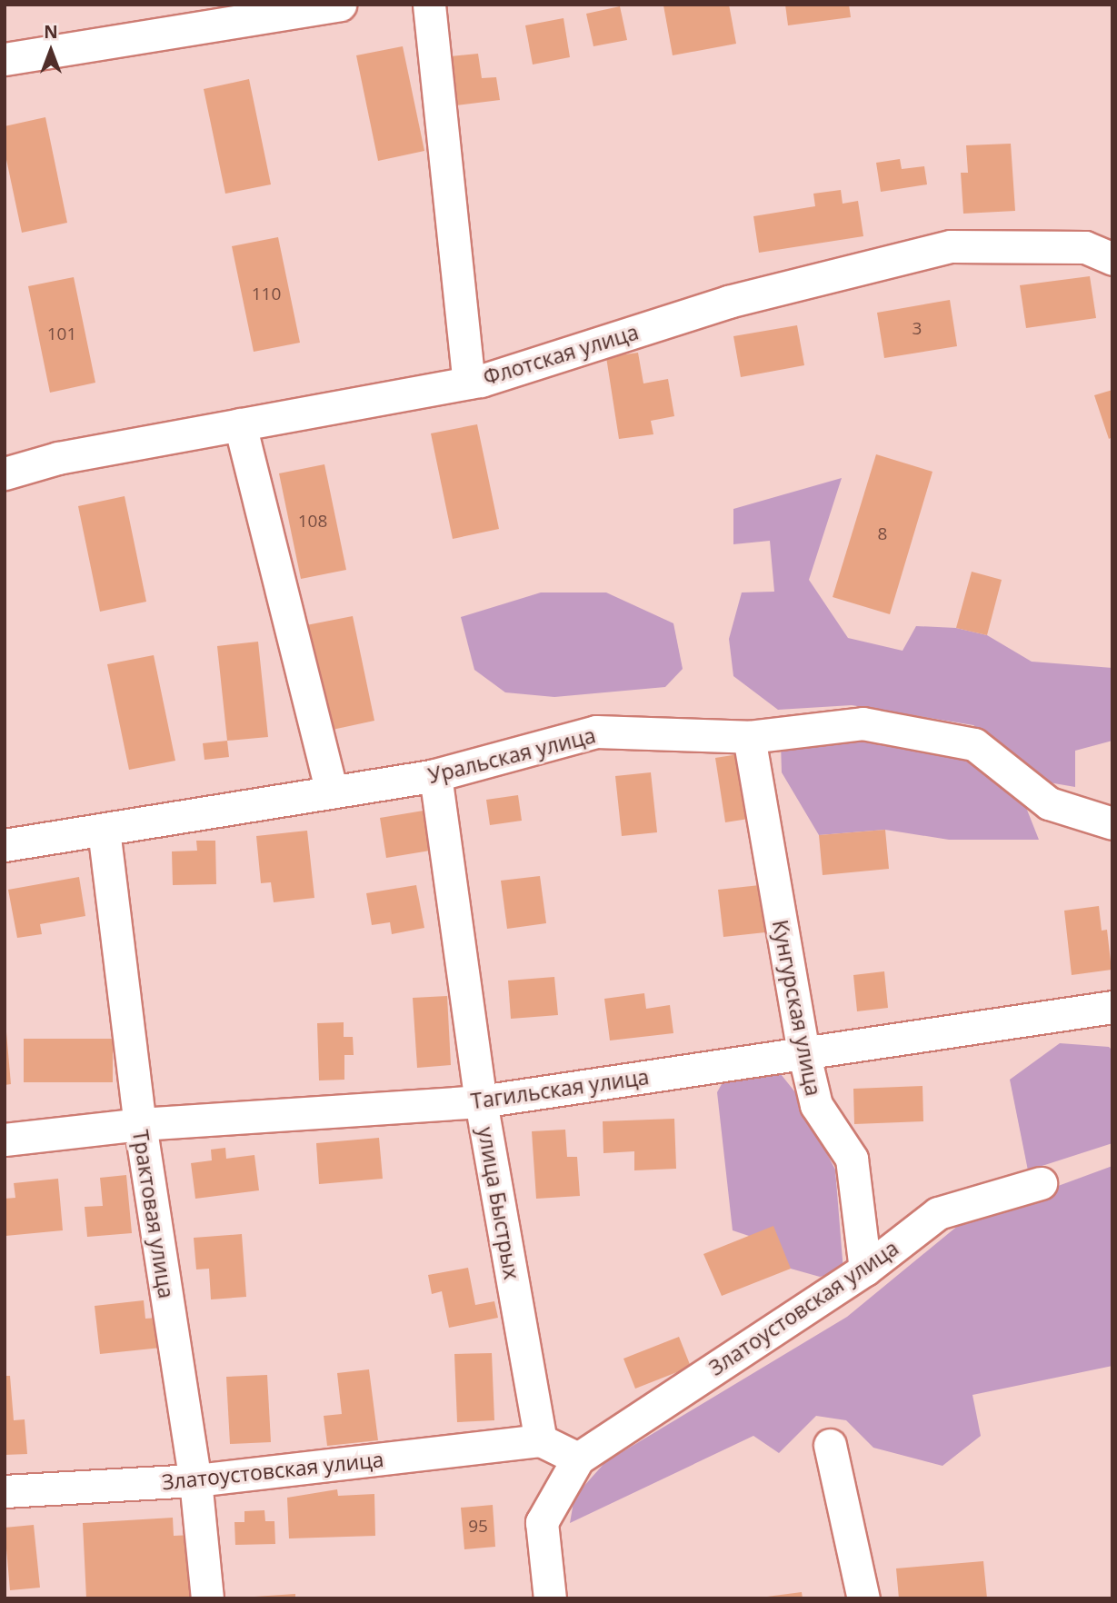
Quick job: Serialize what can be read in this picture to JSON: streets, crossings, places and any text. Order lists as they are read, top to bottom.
{
  "streets": {
    "street": [
      "Флотская улица",
      "Уральская улица",
      "Кунгурская улица",
      "Тагильская улица",
      "улица Быстрых",
      "Трактовая улица",
      "Златоустовская улица"
    ]
  },
  "crossings": [
    ["Уральская улица", "Кунгурская улица"],
    ["Уральская улица", "улица Быстрых"],
    ["Уральская улица", "Трактовая улица"],
    ["Кунгурская улица", "Тагильская улица"],
    ["Кунгурская улица", "Златоустовская улица"],
    ["Тагильская улица", "улица Быстрых"],
    ["Тагильская улица", "Трактовая улица"],
    ["улица Быстрых", "Златоустовская улица"],
    ["Трактовая улица", "Златоустовская улица"]
  ],
  "house_numbers": [
    "110",
    "3",
    "101",
    "108",
    "8",
    "95"
  ],
  "north": "top"
}
